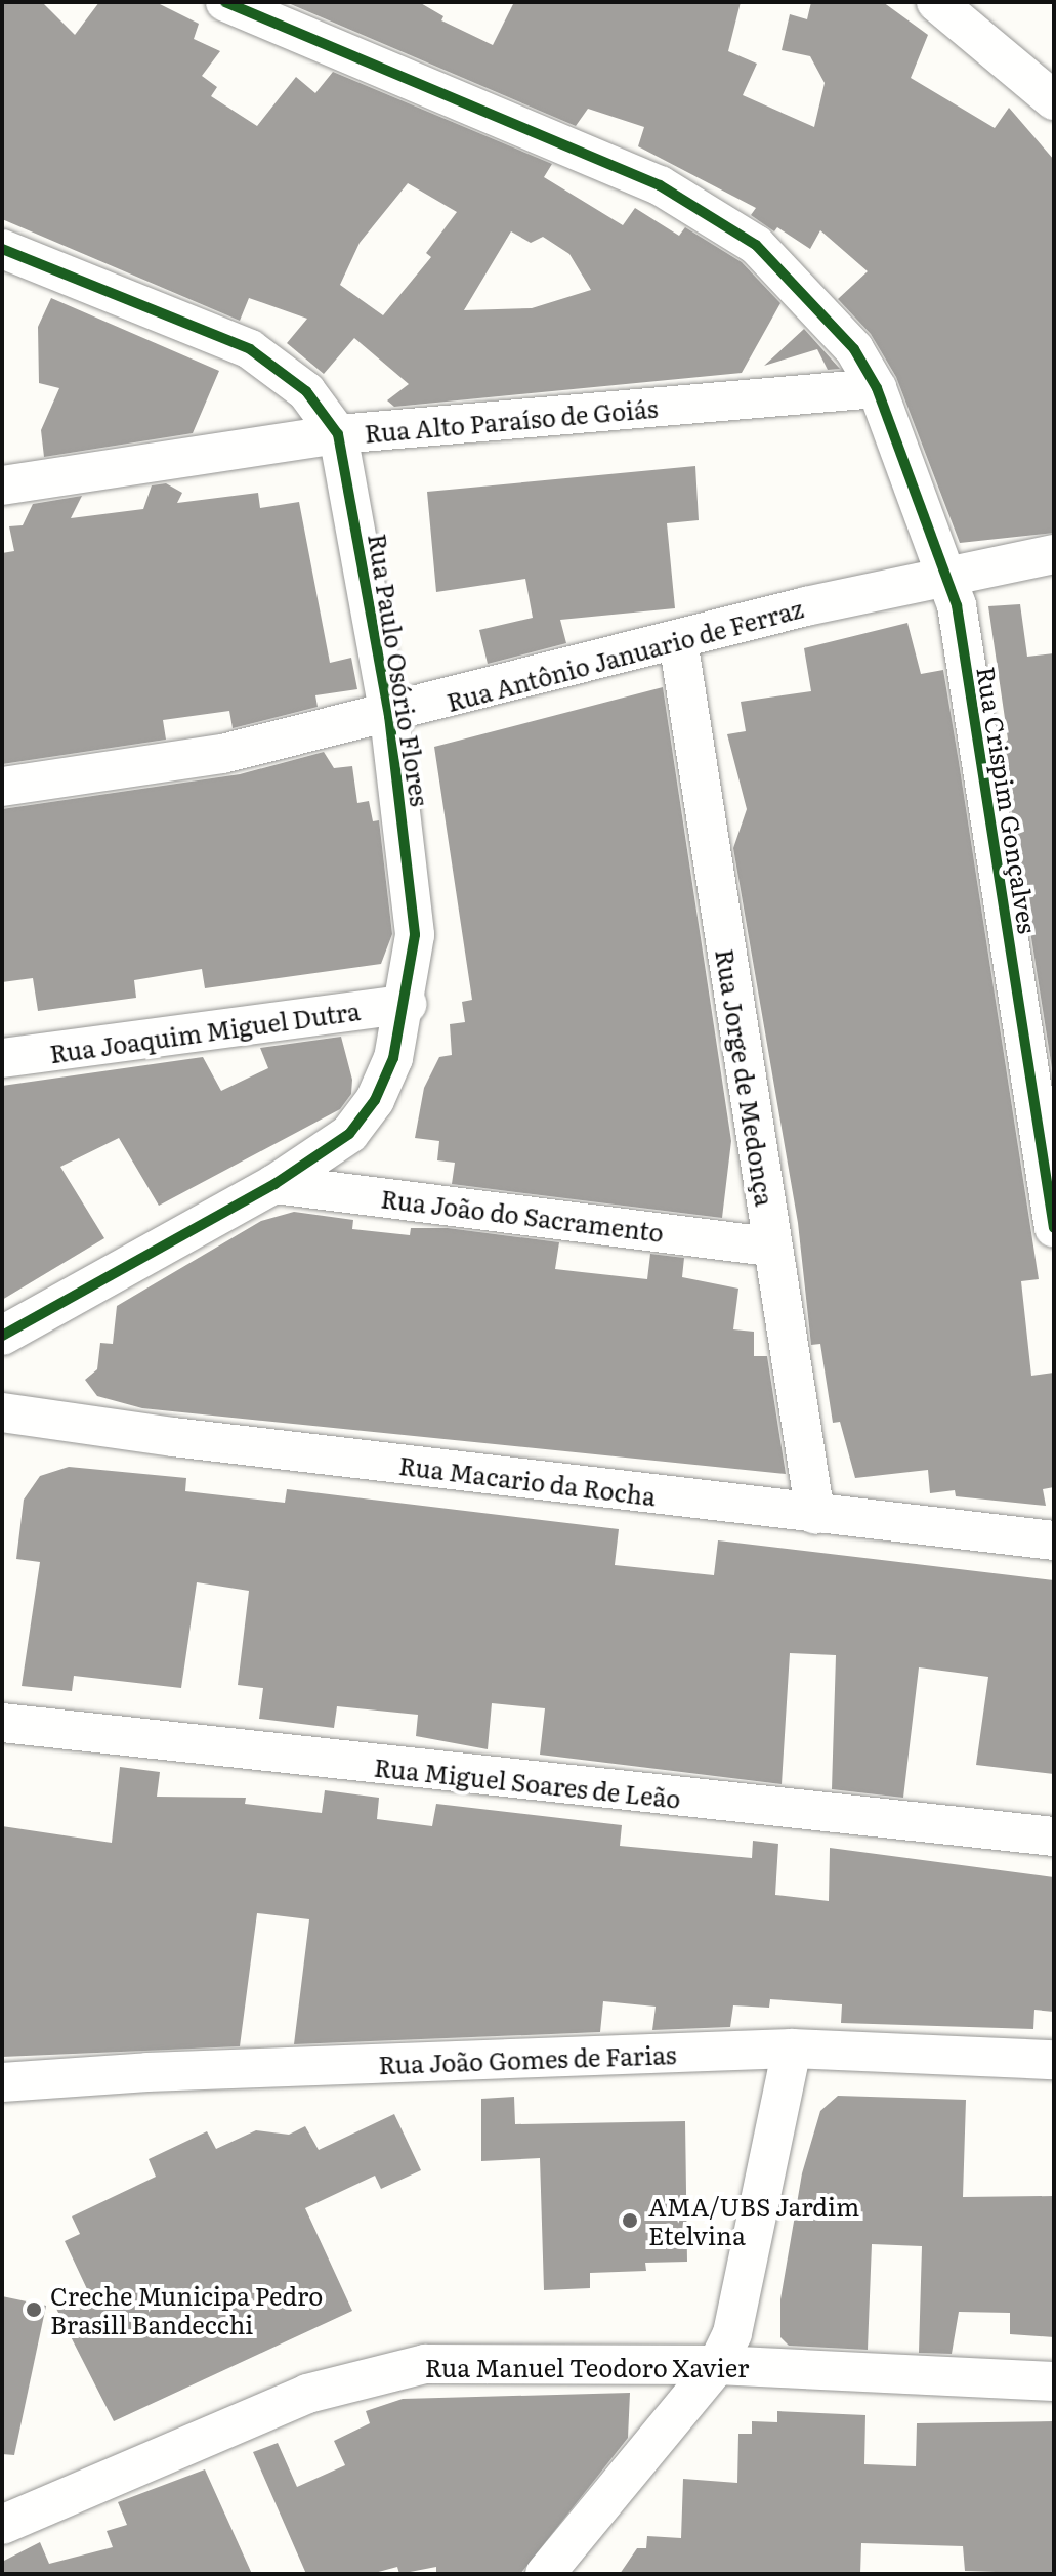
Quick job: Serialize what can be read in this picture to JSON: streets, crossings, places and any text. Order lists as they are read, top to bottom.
{
  "streets": {
    "street": [
      "Rua Alto Paraíso de Goiás",
      "Rua Antônio Januario de Ferraz",
      "Rua Paulo Osório Flores",
      "Rua Crispim Gonçalves",
      "Rua Joaquim Miguel Dutra",
      "Rua Jorge de Medonça",
      "Rua João do Sacramento",
      "Rua Macario da Rocha",
      "Rua Miguel Soares de Leão",
      "Rua João Gomes de Farias",
      "Rua Manuel Teodoro Xavier"
    ]
  },
  "crossings": [
    ["Rua Alto Paraíso de Goiás", "Rua Paulo Osório Flores"],
    ["Rua Alto Paraíso de Goiás", "Rua Crispim Gonçalves"],
    ["Rua Antônio Januario de Ferraz", "Rua Paulo Osório Flores"],
    ["Rua Antônio Januario de Ferraz", "Rua Crispim Gonçalves"],
    ["Rua Antônio Januario de Ferraz", "Rua Jorge de Medonça"],
    ["Rua Paulo Osório Flores", "Rua Joaquim Miguel Dutra"],
    ["Rua Paulo Osório Flores", "Rua João do Sacramento"],
    ["Rua Jorge de Medonça", "Rua João do Sacramento"],
    ["Rua Jorge de Medonça", "Rua Macario da Rocha"]
  ],
  "places": ["AMA/UBS Jardim Etelvina", "Creche Municipa Pedro Brasill Bandecchi"]
}
